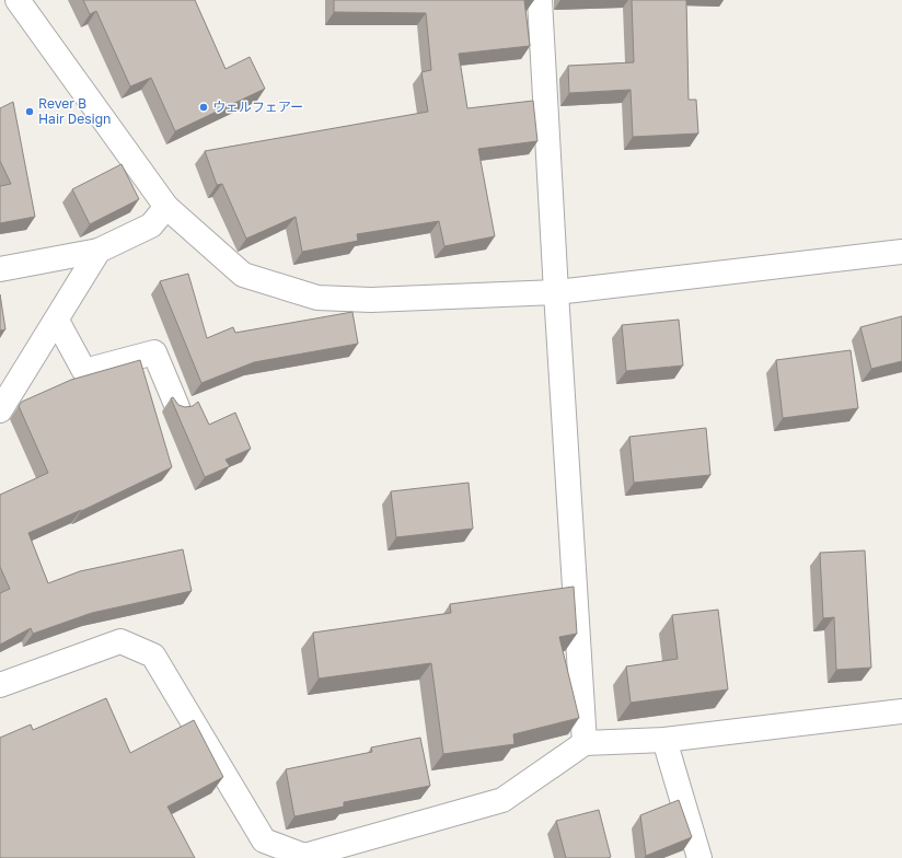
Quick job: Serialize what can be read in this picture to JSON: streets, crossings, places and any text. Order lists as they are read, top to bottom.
{
  "places": ["ウェルフェアー", "Rever B Hair Design"]
}
